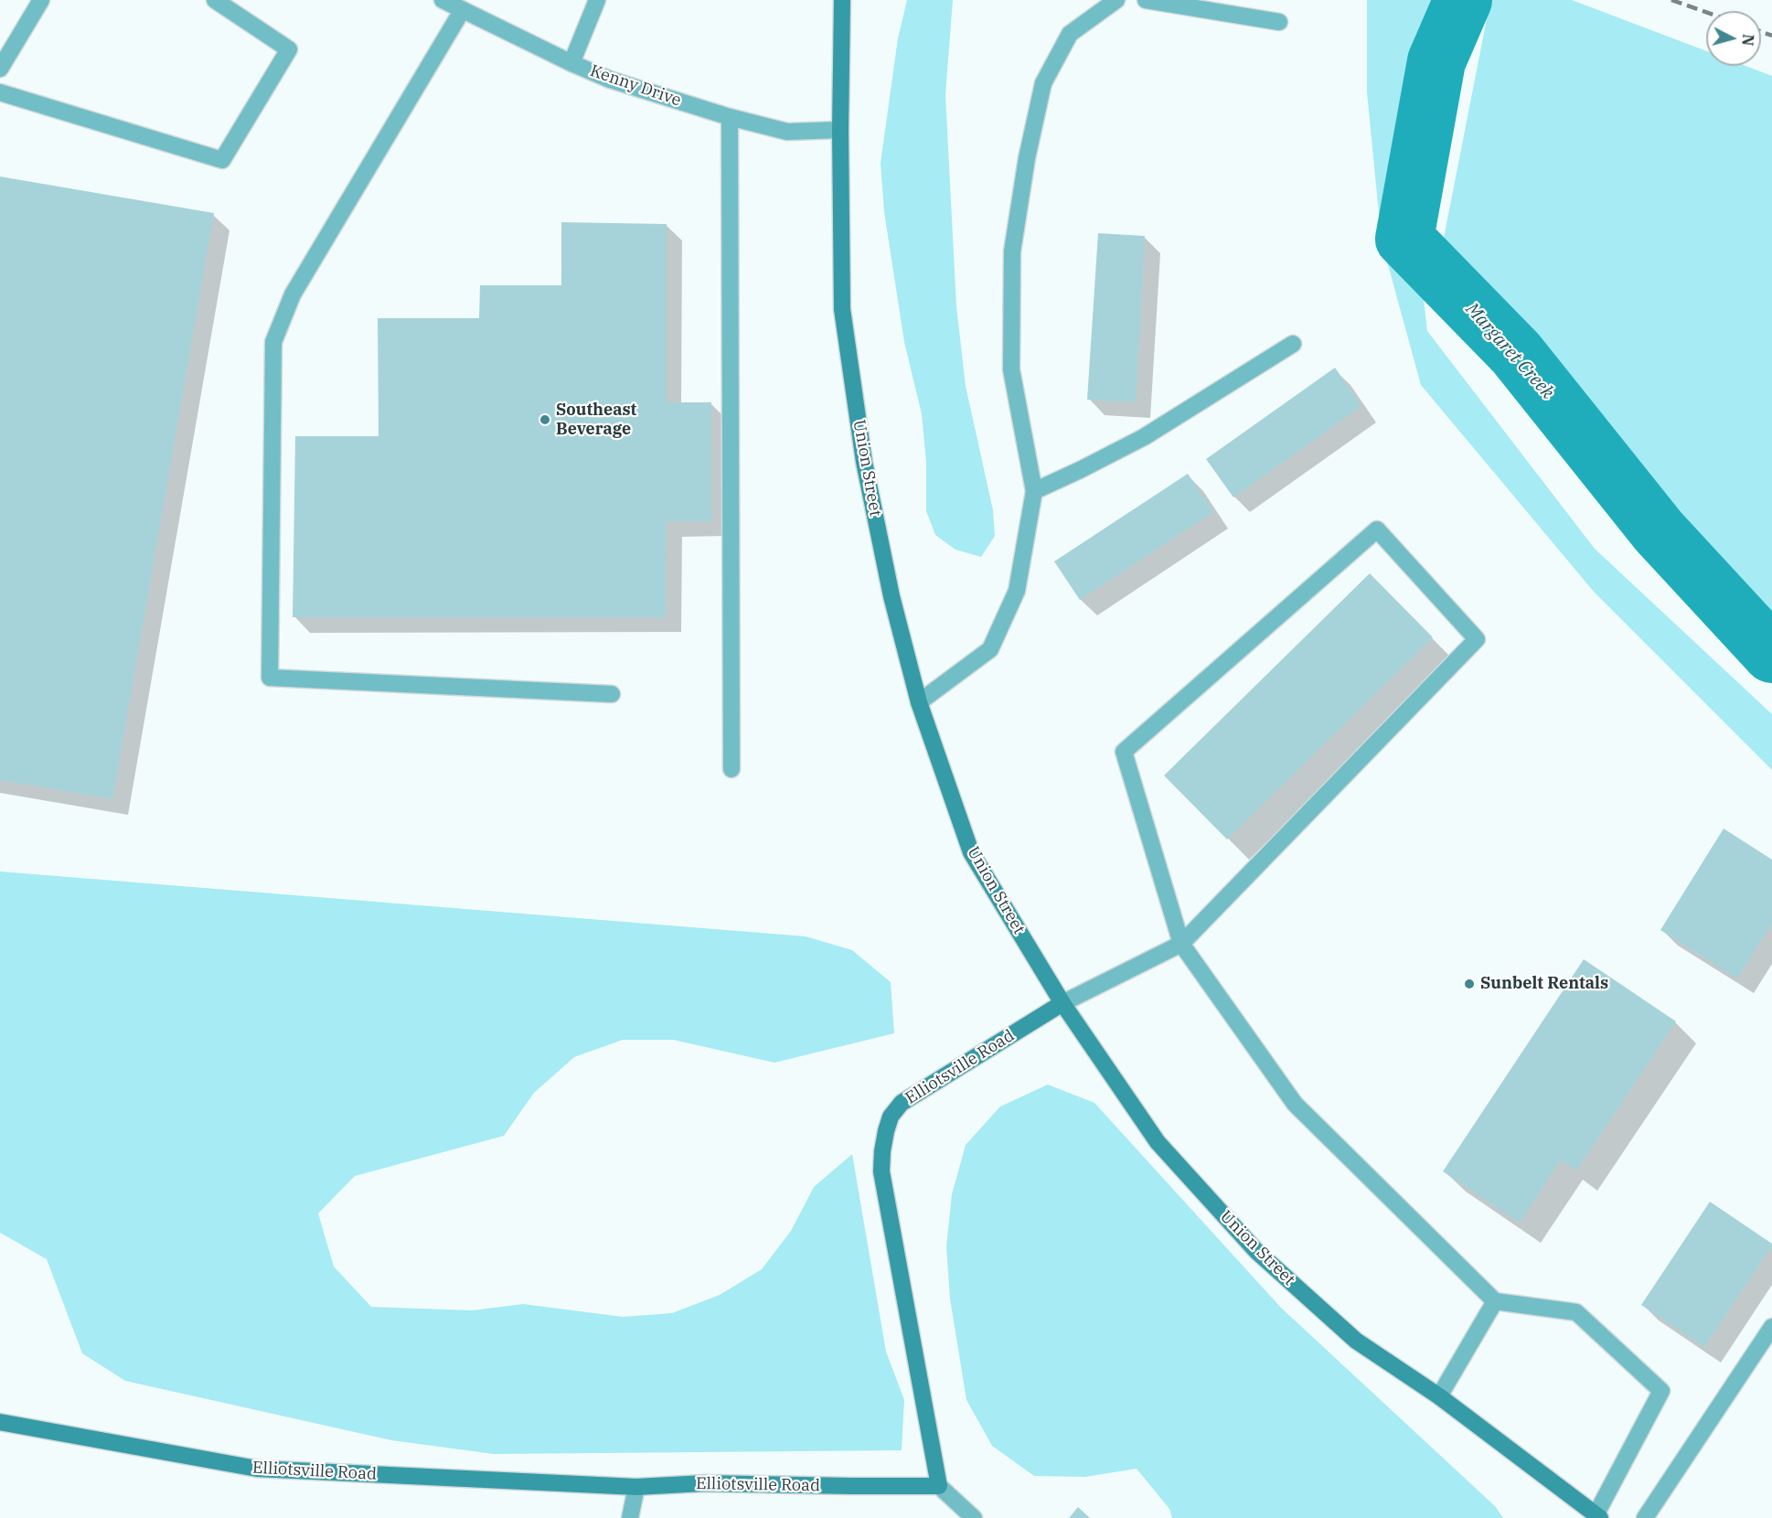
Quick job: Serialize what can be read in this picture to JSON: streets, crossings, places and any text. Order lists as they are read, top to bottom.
{
  "streets": {
    "main road": ["Union Street", "Elliotsville Road"],
    "street": ["Kenny Drive"]
  },
  "crossings": [
    ["Kenny Drive", "Union Street"],
    ["Union Street", "Elliotsville Road"]
  ],
  "water": ["Margaret Creek"],
  "places": ["Southeast Beverage", "Sunbelt Rentals"],
  "north": "right"
}
